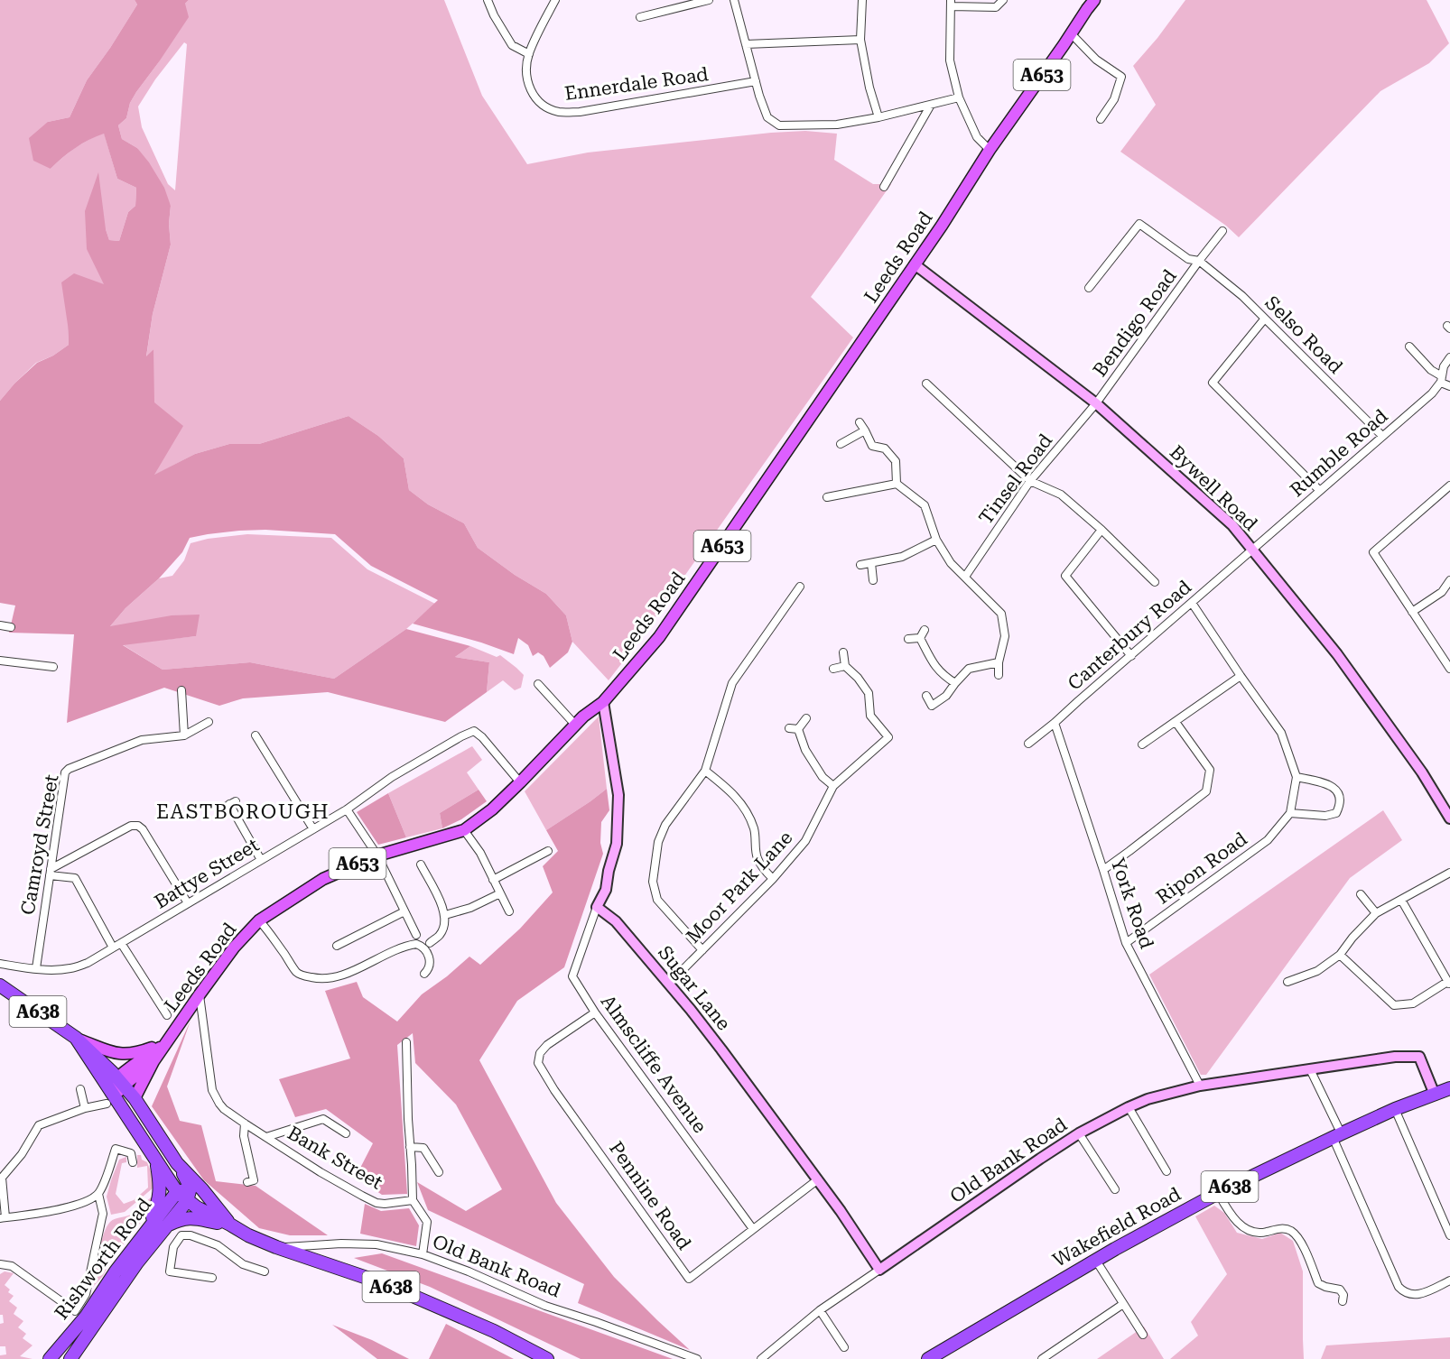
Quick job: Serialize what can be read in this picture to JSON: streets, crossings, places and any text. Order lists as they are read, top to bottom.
{
  "streets": {
    "highway": ["A638", "Wakefield Road", "Rishworth Road"],
    "main road": ["A653", "Leeds Road"],
    "street": [
      "Ennerdale Road",
      "Bendigo Road",
      "Selso Road",
      "Rumble Road",
      "Tinsel Road",
      "Bywell Road",
      "Canterbury Road",
      "Camroyd Street",
      "Ripon Road",
      "Battye Street",
      "Moor Park Lane",
      "York Road",
      "Sugar Lane",
      "Almscliffe Avenue",
      "Bank Street",
      "Old Bank Road",
      "Pennine Road"
    ]
  },
  "crossings": [
    ["Leeds Road", "Bywell Road"],
    ["Leeds Road", "Battye Street"],
    ["Leeds Road", "A638"],
    ["Leeds Road", "Bank Street"],
    ["Bendigo Road", "Selso Road"],
    ["Bendigo Road", "Tinsel Road"],
    ["Bendigo Road", "Bywell Road"],
    ["Selso Road", "Rumble Road"],
    ["Rumble Road", "Bywell Road"],
    ["Rumble Road", "Canterbury Road"],
    ["Tinsel Road", "Bywell Road"],
    ["Bywell Road", "Canterbury Road"],
    ["Canterbury Road", "York Road"],
    ["Camroyd Street", "Battye Street"],
    ["Ripon Road", "York Road"],
    ["Moor Park Lane", "Sugar Lane"],
    ["York Road", "Old Bank Road"],
    ["Sugar Lane", "Almscliffe Avenue"],
    ["Sugar Lane", "Old Bank Road"],
    ["Sugar Lane", "Pennine Road"],
    ["A638", "Old Bank Road"],
    ["A638", "Rishworth Road"],
    ["Almscliffe Avenue", "Pennine Road"],
    ["Old Bank Road", "Wakefield Road"]
  ],
  "districts": ["EASTBOROUGH"]
}
